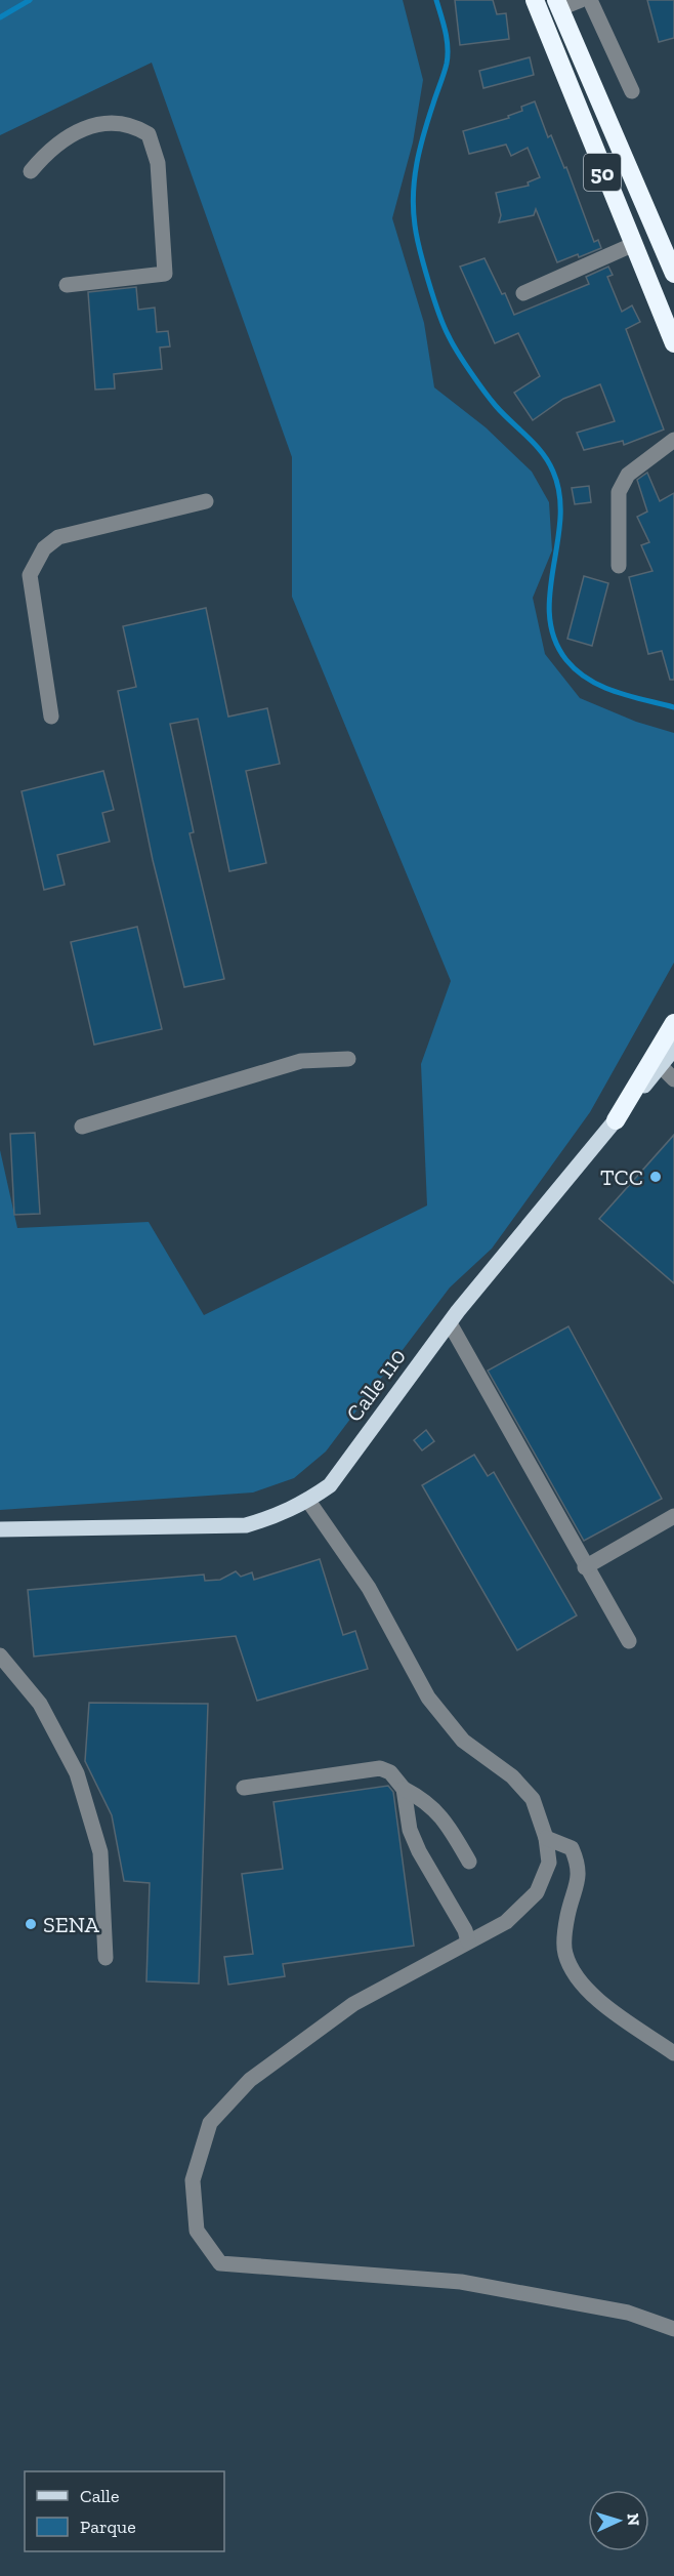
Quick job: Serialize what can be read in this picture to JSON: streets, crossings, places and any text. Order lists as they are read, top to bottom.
{
  "streets": {
    "highway": ["50"],
    "main road": ["Calle 110"]
  },
  "places": ["TCC", "SENA"],
  "legend": ["Calle", "Parque"],
  "north": "right"
}
